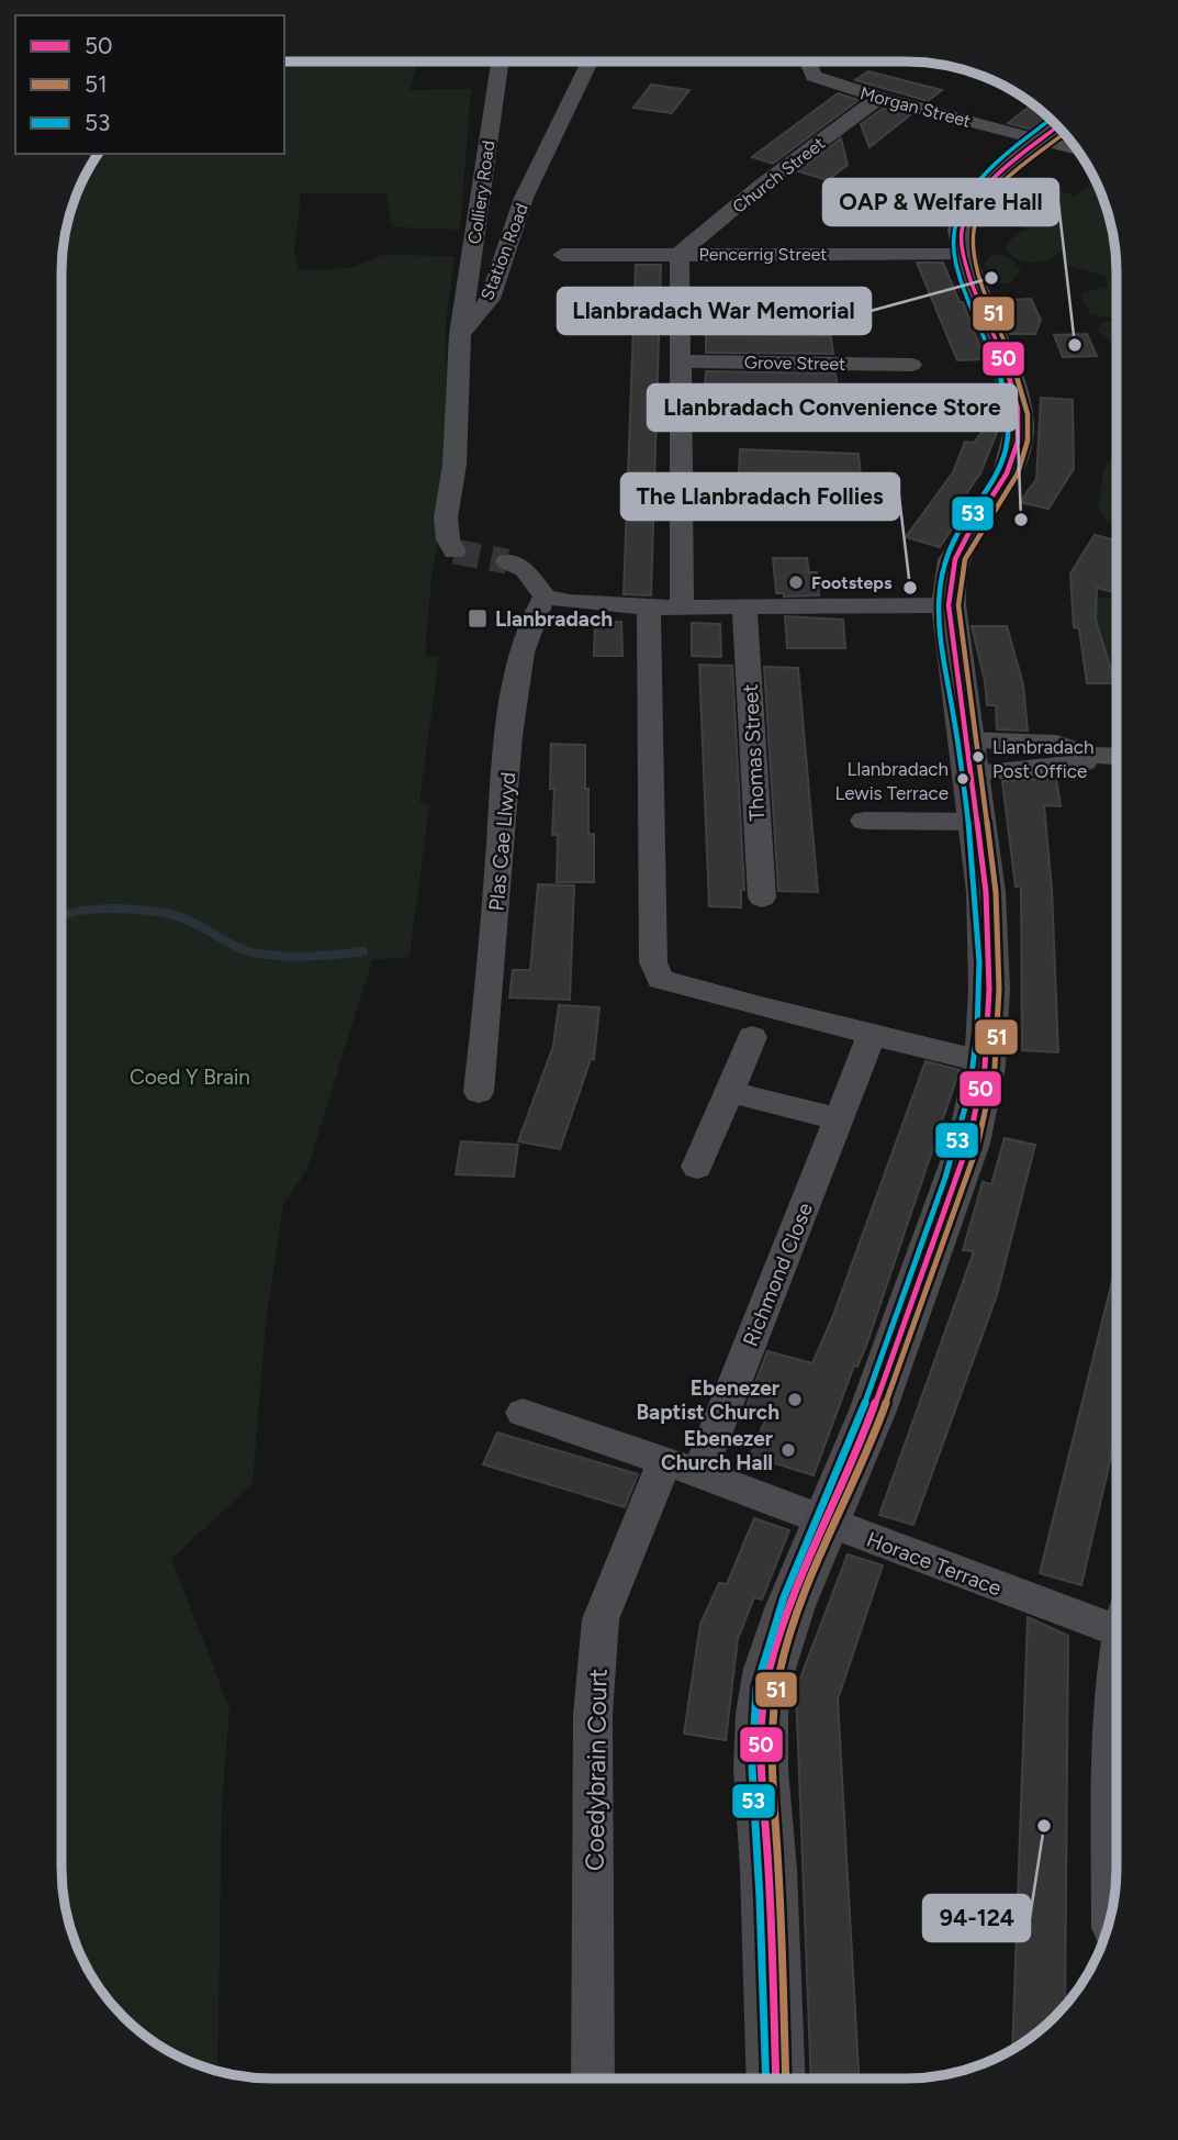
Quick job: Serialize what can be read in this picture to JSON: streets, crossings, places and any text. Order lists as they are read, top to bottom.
{
  "streets": {
    "street": [
      "Morgan Street",
      "Church Street",
      "Colliery Road",
      "Station Road",
      "Pencerrig Street",
      "Grove Street",
      "Thomas Street",
      "Plas Cae Llwyd",
      "Richmond Close",
      "Horace Terrace",
      "Coedybrain Court"
    ]
  },
  "crossings": [
    ["Morgan Street", "Church Street"],
    ["Church Street", "Pencerrig Street"],
    ["Colliery Road", "Station Road"],
    ["Richmond Close", "Horace Terrace"],
    ["Richmond Close", "Coedybrain Court"],
    ["Horace Terrace", "Coedybrain Court"]
  ],
  "parks": ["Coed Y Brain"],
  "places": {
    "other": [
      "Llanbradach War Memorial",
      "OAP & Welfare Hall",
      "Llanbradach Convenience Store",
      "Footsteps",
      "The Llanbradach Follies",
      "Llanbradach Post Office",
      "Llanbradach Lewis Terrace",
      "Ebenezer Baptist Church",
      "Ebenezer Church Hall",
      "94-124"
    ],
    "transit": ["Llanbradach"]
  },
  "lines": ["transit line 53", "transit line 50", "transit line 51"],
  "legend": ["50", "51", "53"]
}
